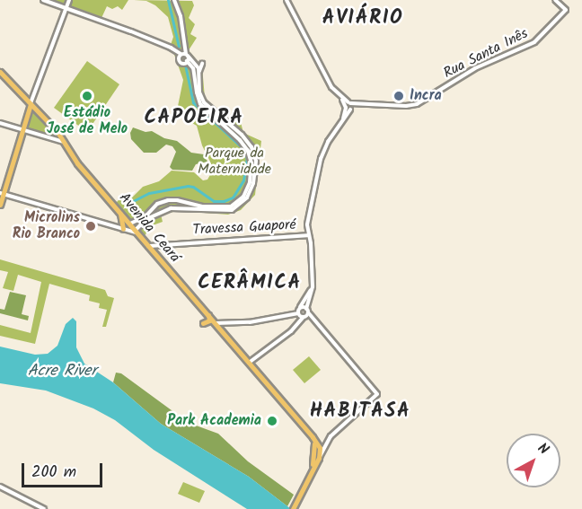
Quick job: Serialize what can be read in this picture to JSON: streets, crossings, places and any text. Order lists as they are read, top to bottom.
{
  "streets": {
    "main road": ["Avenida Ceará"],
    "street": ["Rua Santa Inês", "Travessa Guaporé"]
  },
  "crossings": [
    ["Avenida Ceará", "Travessa Guaporé"]
  ],
  "districts": [
    "AVIÁRIO",
    "CAPOEIRA",
    "CERÂMICA",
    "HABITASA"
  ],
  "water": ["Acre River"],
  "parks": ["Parque da Maternidade"],
  "places": [
    "Estádio José de Melo",
    "Incra",
    "Microlins Rio Branco",
    "Park Academia"
  ],
  "scale_bar": "200 m",
  "north": "top right"
}
